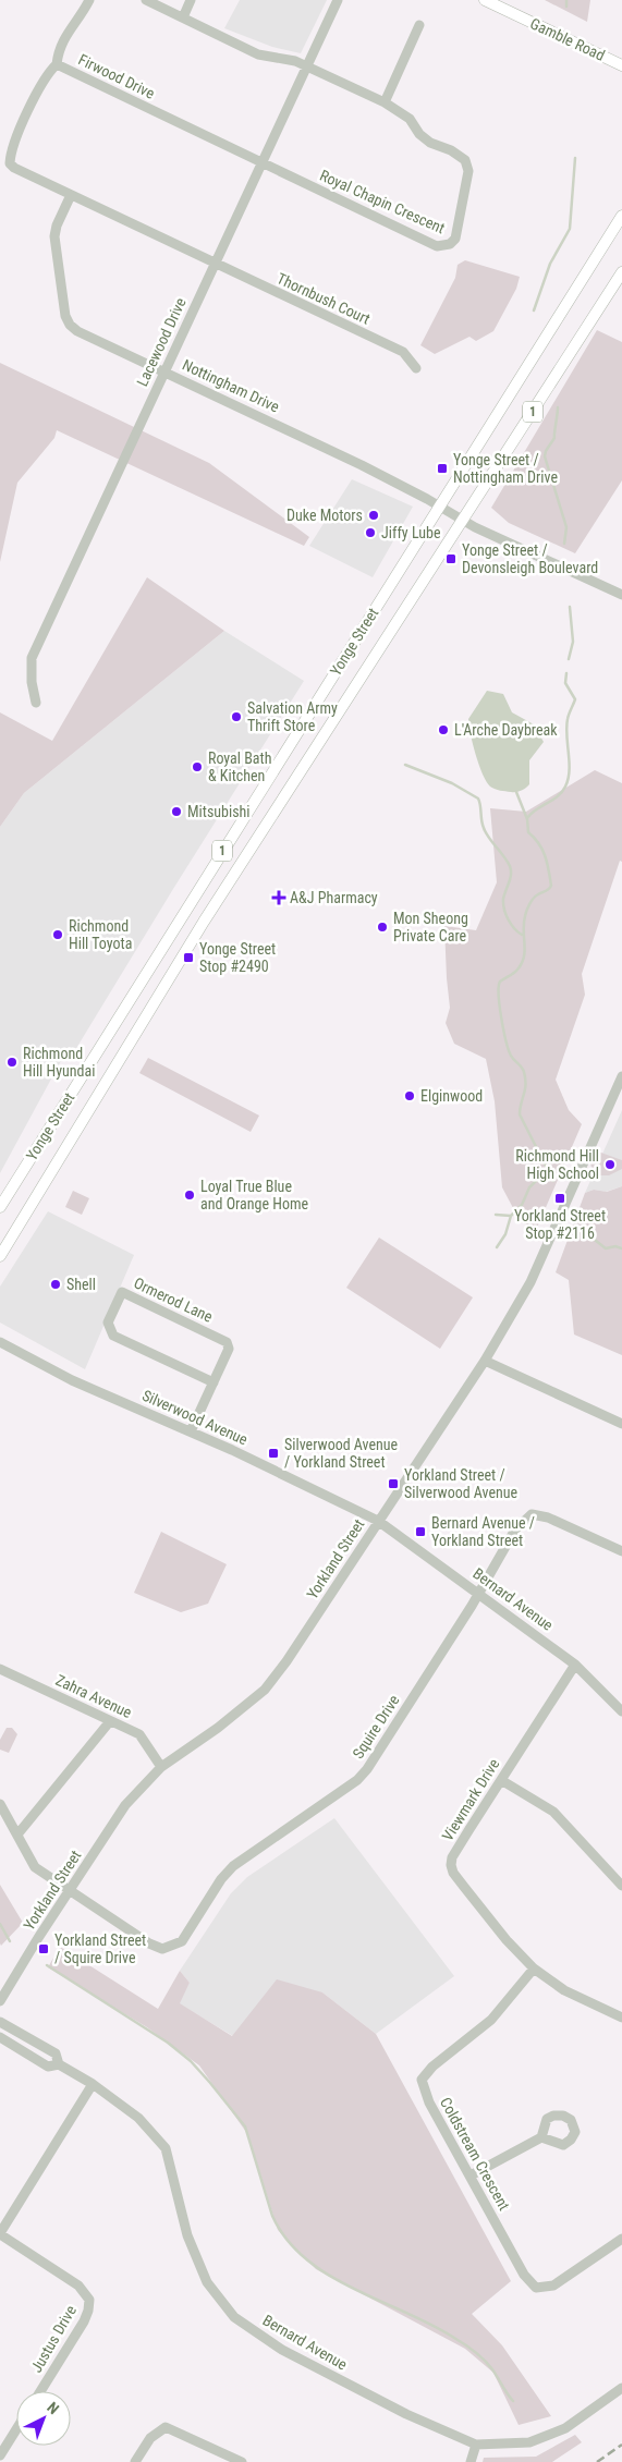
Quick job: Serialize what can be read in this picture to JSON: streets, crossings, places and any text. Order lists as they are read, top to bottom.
{
  "streets": {
    "main road": ["Gamble Road", "1", "Yonge Street"],
    "street": [
      "Firwood Drive",
      "Royal Chapin Crescent",
      "Thornbush Court",
      "Lacewood Drive",
      "Nottingham Drive",
      "Ormerod Lane",
      "Silverwood Avenue",
      "Yorkland Street",
      "Bernard Avenue",
      "Zahra Avenue",
      "Squire Drive",
      "Viewmark Drive",
      "Coldstream Crescent",
      "Justus Drive"
    ]
  },
  "crossings": [
    ["Firwood Drive", "Royal Chapin Crescent"],
    ["Firwood Drive", "Thornbush Court"],
    ["Firwood Drive", "Lacewood Drive"],
    ["Firwood Drive", "Nottingham Drive"],
    ["Royal Chapin Crescent", "Lacewood Drive"],
    ["Thornbush Court", "Lacewood Drive"],
    ["Lacewood Drive", "Nottingham Drive"],
    ["Nottingham Drive", "Yonge Street"],
    ["Ormerod Lane", "Silverwood Avenue"],
    ["Silverwood Avenue", "Yorkland Street"],
    ["Silverwood Avenue", "Bernard Avenue"],
    ["Yorkland Street", "Bernard Avenue"],
    ["Yorkland Street", "Zahra Avenue"],
    ["Yorkland Street", "Squire Drive"],
    ["Bernard Avenue", "Squire Drive"],
    ["Bernard Avenue", "Viewmark Drive"],
    ["Viewmark Drive", "Coldstream Crescent"]
  ],
  "places": {
    "transit": [
      "Yonge Street / Nottingham Drive",
      "Yonge Street / Devonsleigh Boulevard",
      "Yonge Street Stop #2490",
      "Yorkland Street Stop #2116",
      "Silverwood Avenue / Yorkland Street",
      "Yorkland Street / Silverwood Avenue",
      "Bernard Avenue / Yorkland Street",
      "Yorkland Street / Squire Drive"
    ],
    "other": [
      "Duke Motors",
      "Jiffy Lube",
      "Salvation Army Thrift Store",
      "L'Arche Daybreak",
      "Royal Bath & Kitchen",
      "Mitsubishi",
      "Mon Sheong Private Care",
      "Richmond Hill Toyota",
      "Richmond Hill Hyundai",
      "Elginwood",
      "Richmond Hill High School",
      "Loyal True Blue and Orange Home",
      "Shell"
    ],
    "health": ["A&J Pharmacy"]
  },
  "north": "top right"
}
